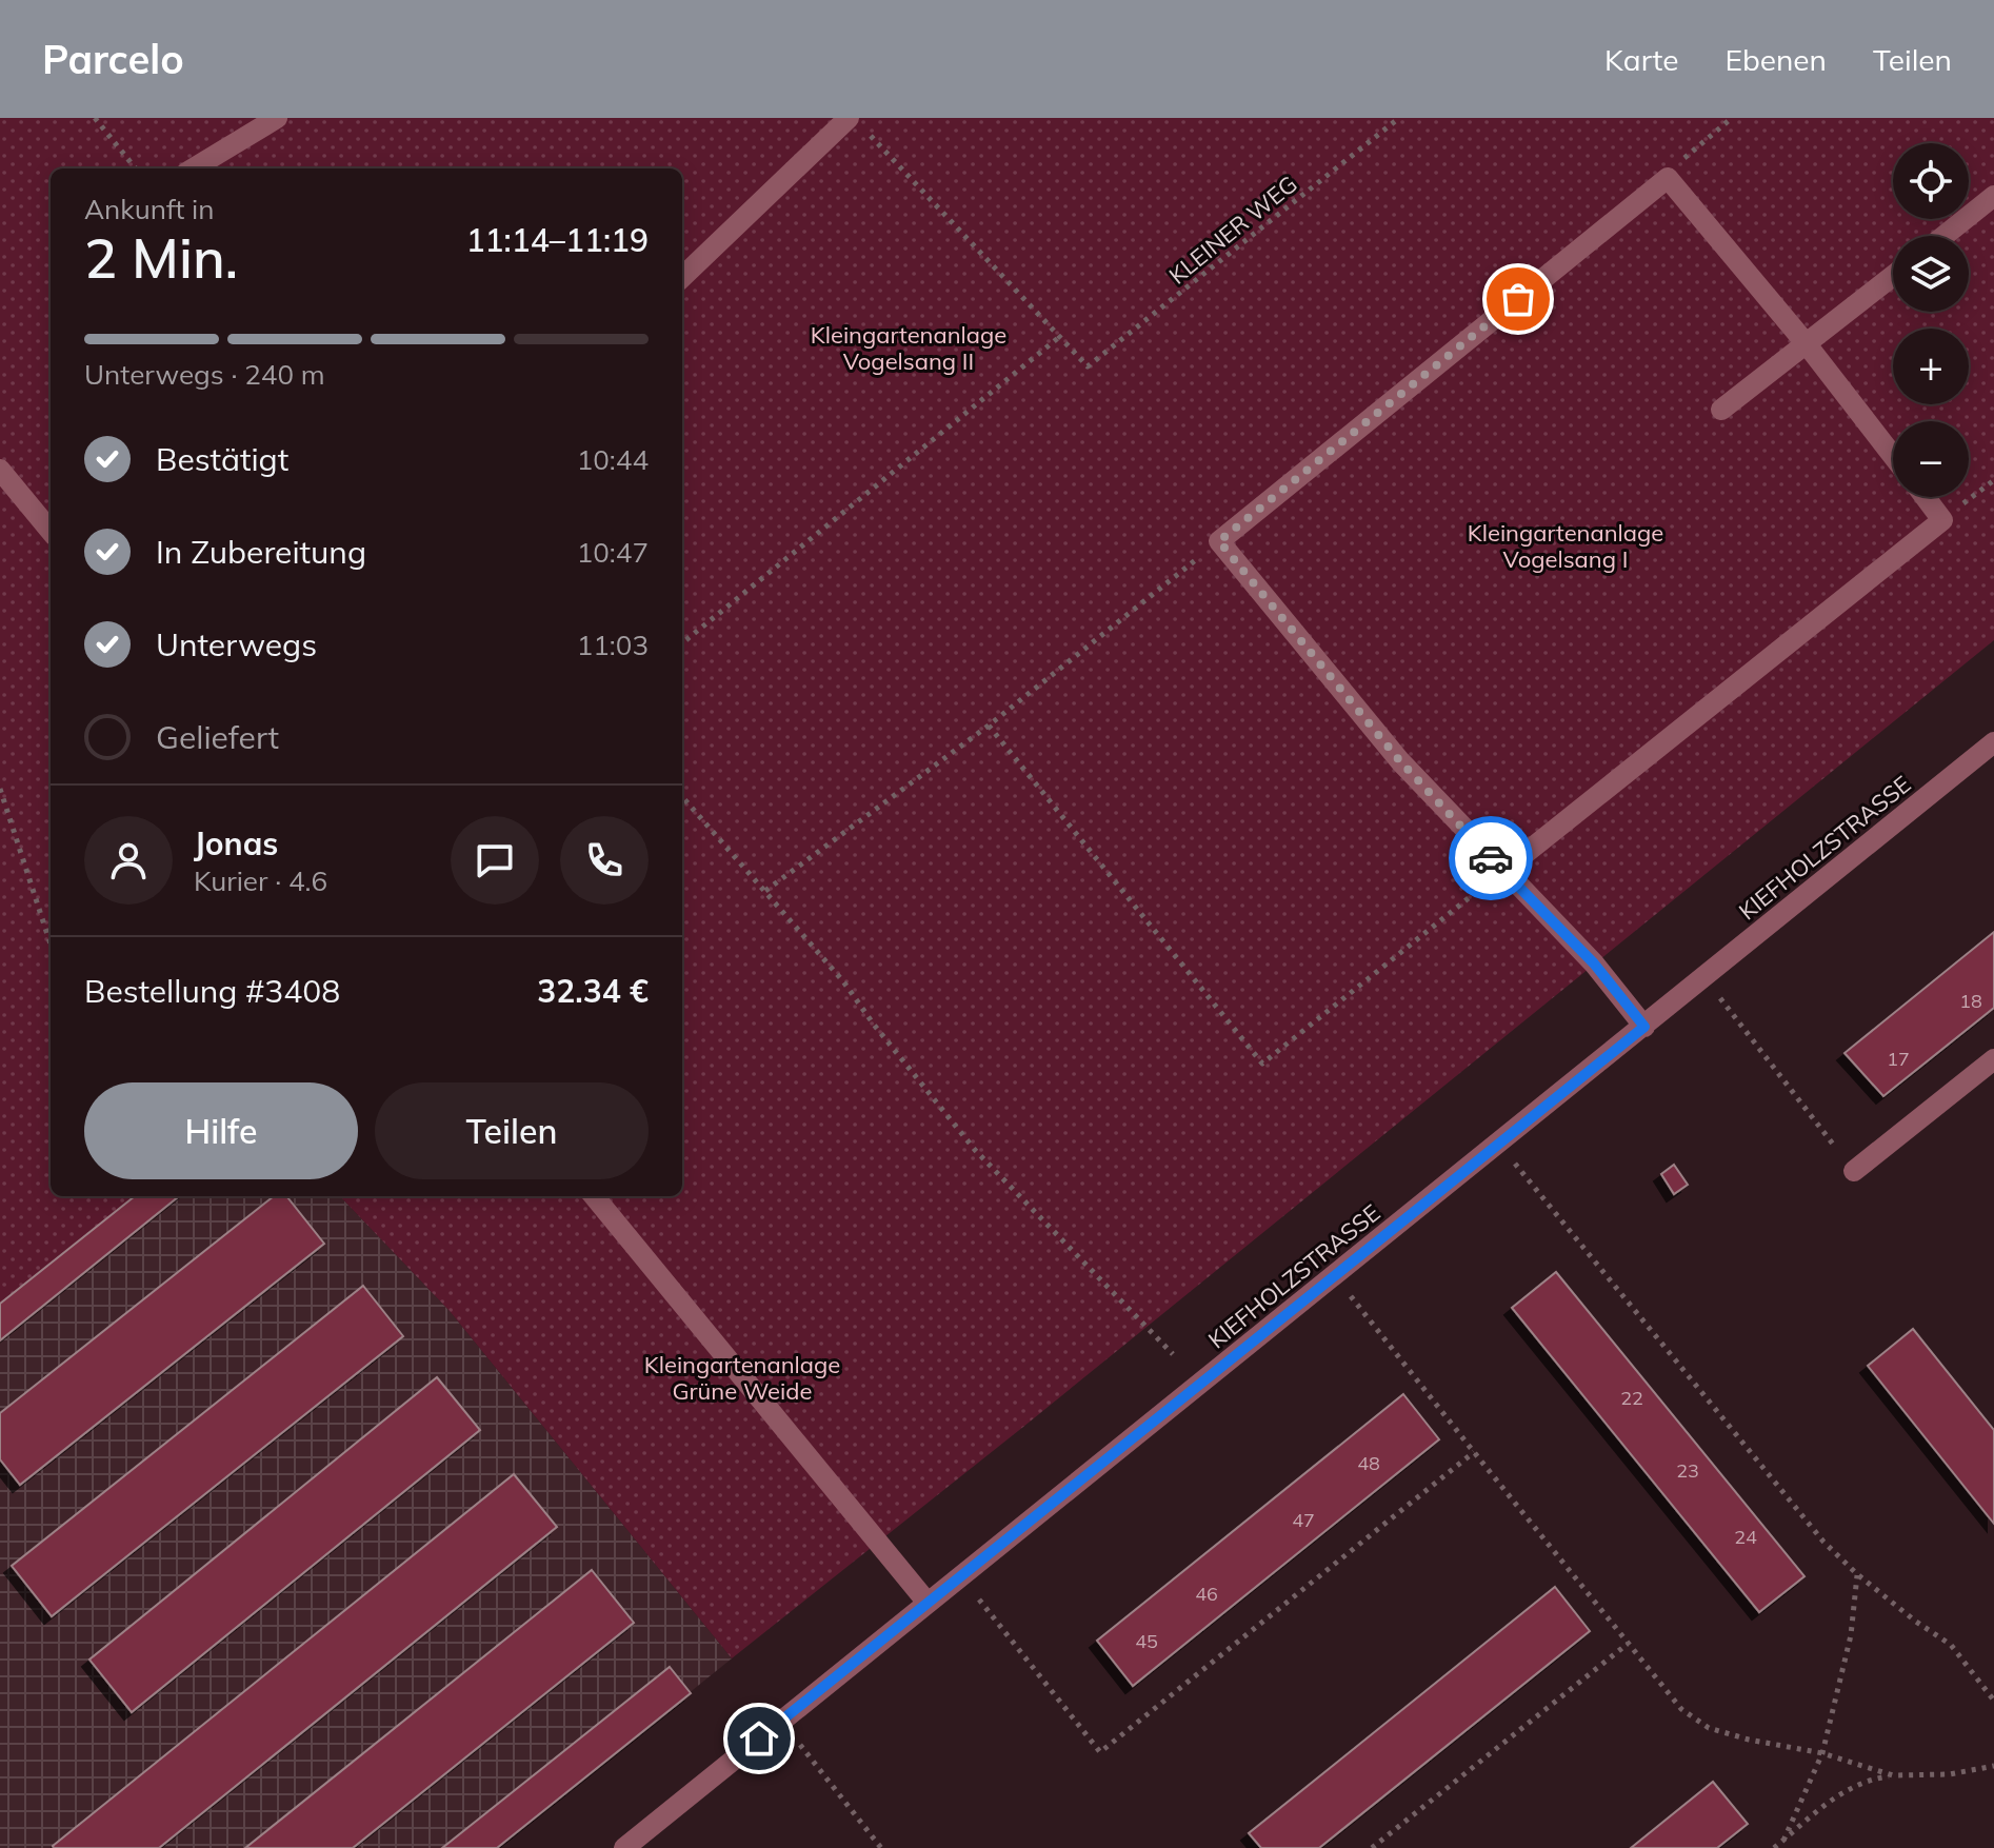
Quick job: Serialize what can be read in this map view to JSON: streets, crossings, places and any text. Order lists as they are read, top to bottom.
{
  "streets": {
    "street": ["KIEFHOLZSTRASSE"],
    "path": ["KLEINER WEG"]
  },
  "parks": ["Kleingartenanlage Vogelsang II", "Kleingartenanlage Vogelsang I", "Kleingartenanlage Grüne Weide"],
  "house_numbers": [
    "18",
    "17",
    "22",
    "48",
    "23",
    "47",
    "24",
    "46",
    "45"
  ],
  "page": {
    "header": "Parcelo",
    "nav": ["Karte", "Ebenen", "Teilen"],
    "map_buttons": ["+", "−"],
    "heading": ["2 Min.", "Ankunft in", "11:14–11:19"],
    "panel": [
      "Jonas",
      "Kurier · 4.6",
      "Bestellung #3408",
      "32.34 €"
    ],
    "bar": "Unterwegs · 240 m",
    "list": [
      ["Bestätigt", "10:44"],
      ["In Zubereitung", "10:47"],
      ["Unterwegs", "11:03"],
      "Geliefert"
    ],
    "buttons": ["Hilfe", "Teilen"]
  }
}
